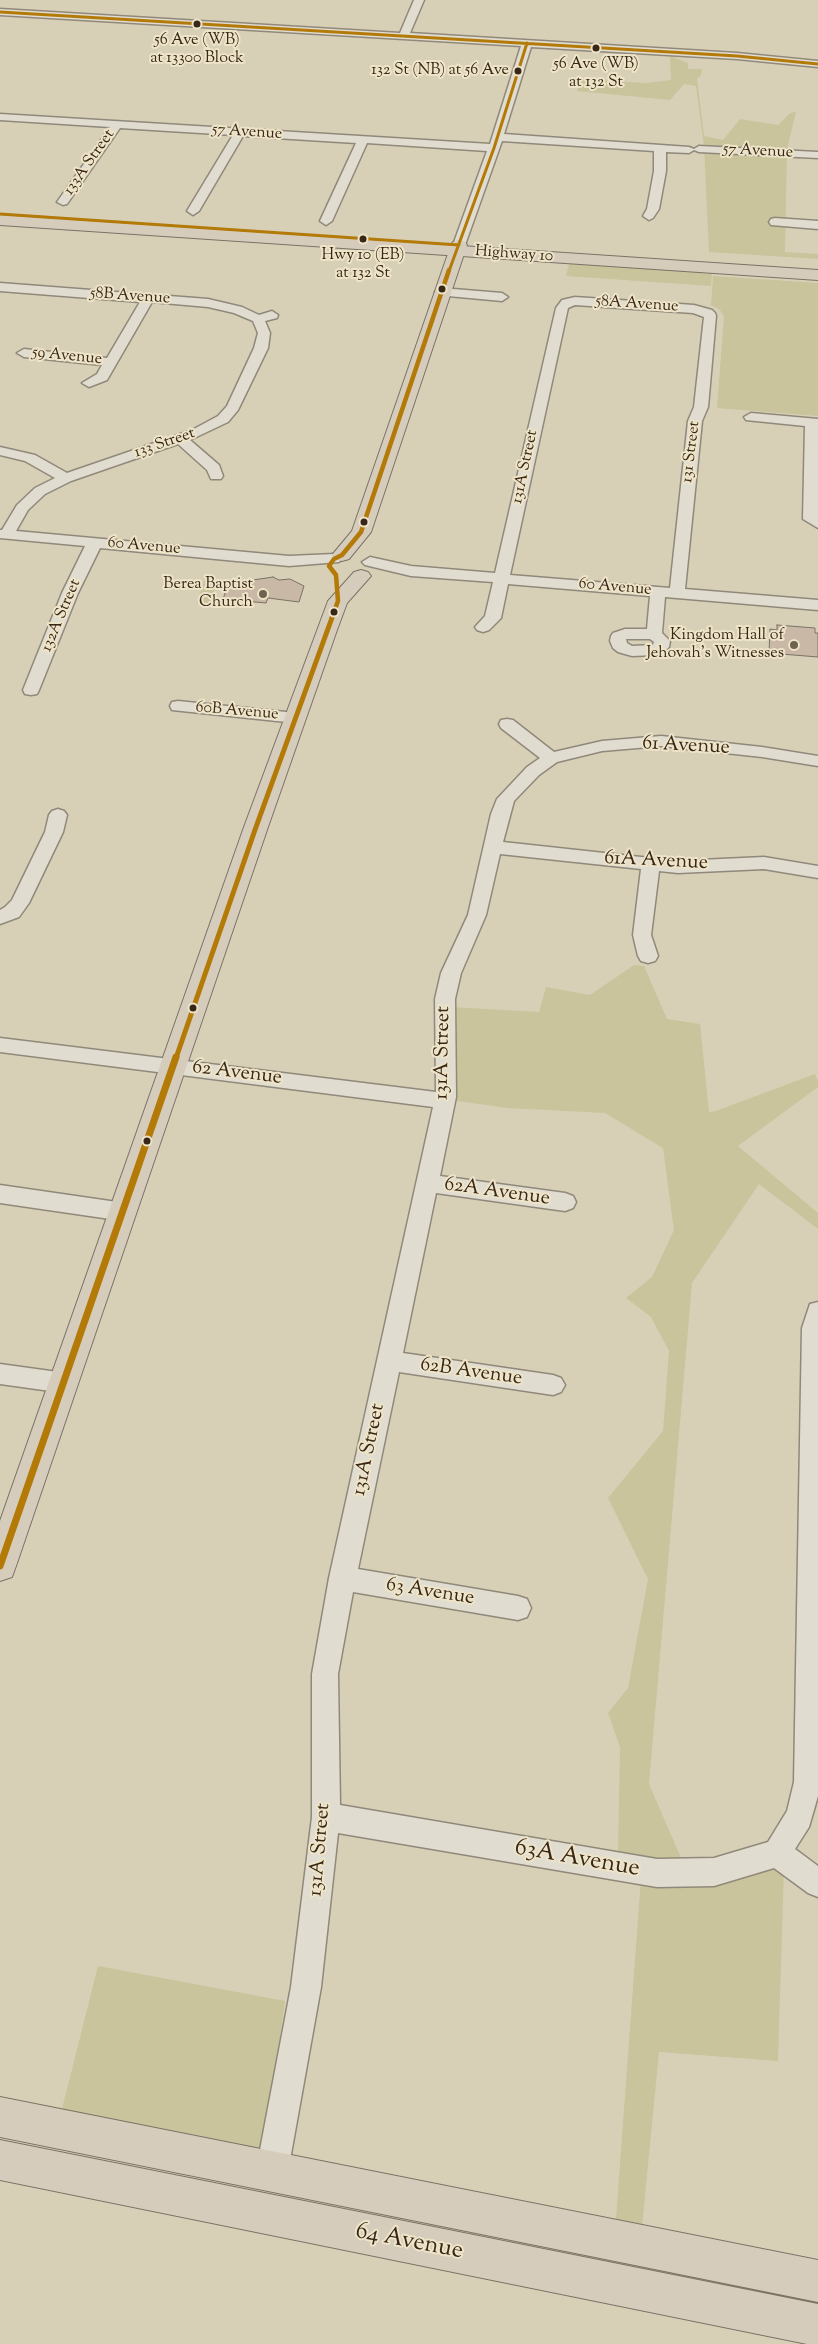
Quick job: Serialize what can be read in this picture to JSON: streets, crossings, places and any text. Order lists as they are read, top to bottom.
{
  "streets": {
    "main road": ["Highway 10", "64 Avenue"],
    "street": [
      "57 Avenue",
      "133A Street",
      "58B Avenue",
      "58A Avenue",
      "59 Avenue",
      "133 Street",
      "131 Street",
      "131A Street",
      "60 Avenue",
      "132A Street",
      "60B Avenue",
      "61 Avenue",
      "61A Avenue",
      "62 Avenue",
      "62A Avenue",
      "62B Avenue",
      "63 Avenue",
      "63A Avenue"
    ]
  },
  "crossings": [
    ["57 Avenue", "133A Street"],
    ["58B Avenue", "133 Street"],
    ["58A Avenue", "131 Street"],
    ["58A Avenue", "131A Street"],
    ["133 Street", "60 Avenue"],
    ["131 Street", "60 Avenue"],
    ["131A Street", "60 Avenue"],
    ["131A Street", "61 Avenue"],
    ["131A Street", "61A Avenue"],
    ["131A Street", "62 Avenue"],
    ["131A Street", "62A Avenue"],
    ["131A Street", "62B Avenue"],
    ["131A Street", "63 Avenue"],
    ["131A Street", "63A Avenue"],
    ["131A Street", "64 Avenue"],
    ["60 Avenue", "132A Street"]
  ],
  "places": [
    "56 Ave (WB) at 13300 Block",
    "56 Ave (WB) at 132 St",
    "132 St (NB) at 56 Ave",
    "Hwy 10 (EB) at 132 St",
    "Berea Baptist Church",
    "Kingdom Hall of Jehovah's Witnesses"
  ]
}
